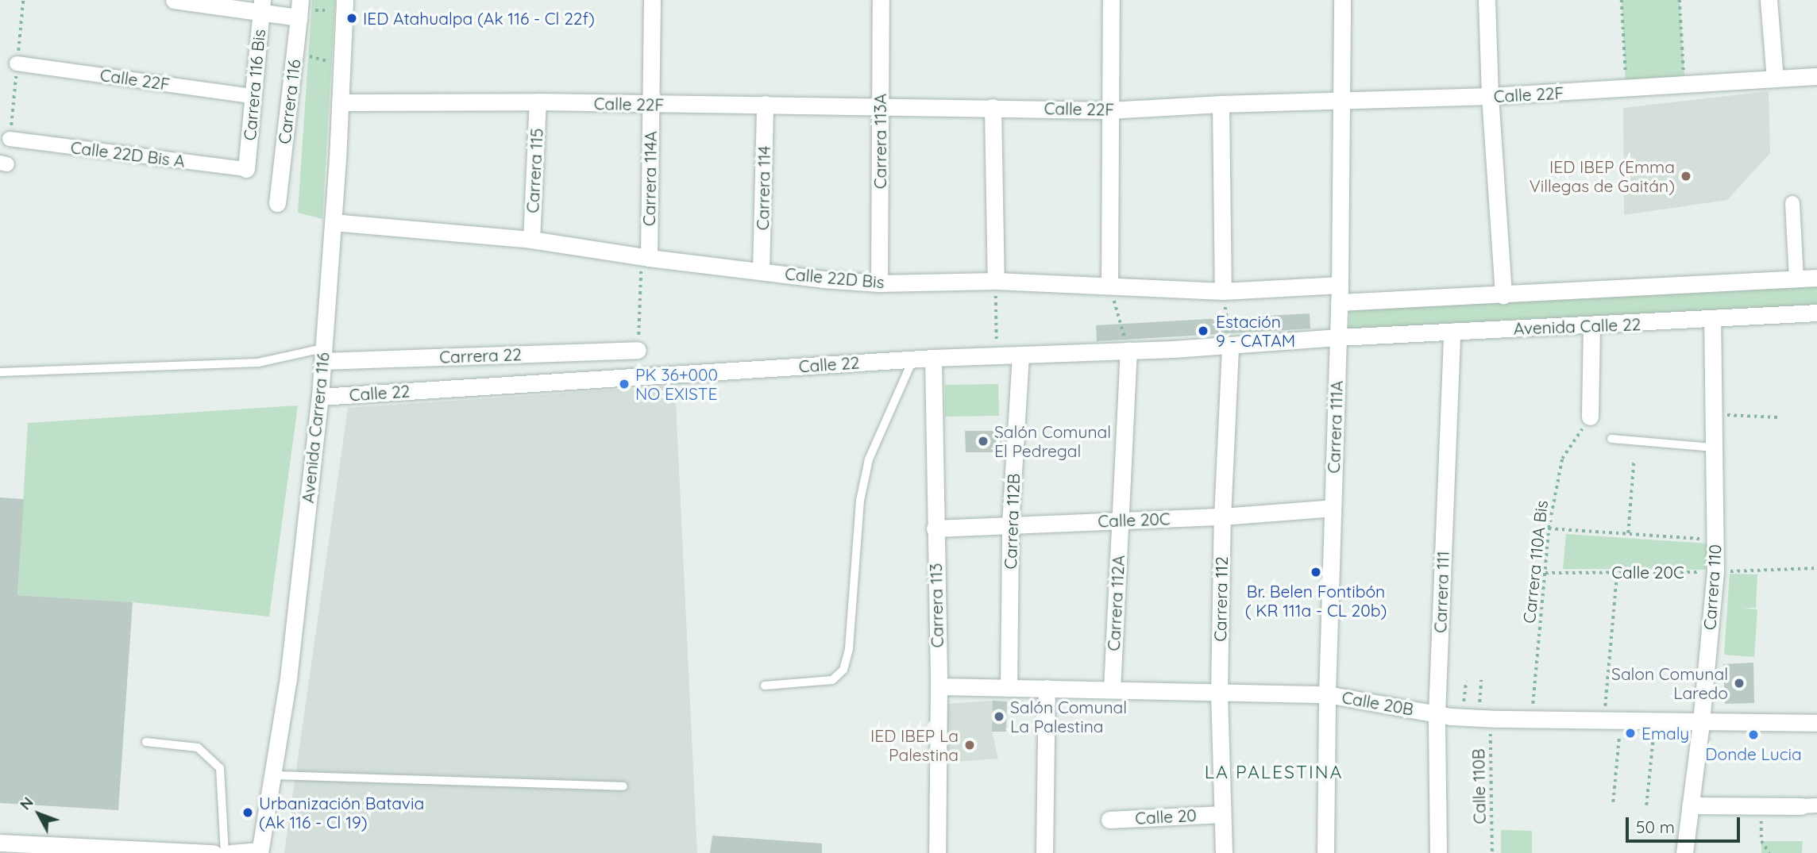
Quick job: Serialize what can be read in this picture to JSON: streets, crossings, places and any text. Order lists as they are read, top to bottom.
{
  "streets": {
    "street": [
      "Calle 22F",
      "Carrera 116 Bis",
      "Carrera 116",
      "Carrera 113A",
      "Calle 22D Bis A",
      "Carrera 115",
      "Carrera 114A",
      "Carrera 114",
      "Calle 22D Bis",
      "Avenida Calle 22",
      "Carrera 22",
      "Calle 22",
      "Carrera 111A",
      "Avenida Carrera 116",
      "Calle 20C",
      "Carrera 112B",
      "Carrera 110",
      "Carrera 111",
      "Carrera 112",
      "Carrera 112A",
      "Carrera 113",
      "Calle 20B",
      "Calle 20"
    ],
    "path": ["Carrera 110A Bis", "Calle 110B"]
  },
  "crossings": [
    ["Calle 22F", "Carrera 116 Bis"],
    ["Calle 22F", "Carrera 113A"],
    ["Calle 22F", "Carrera 115"],
    ["Calle 22F", "Carrera 114A"],
    ["Calle 22F", "Carrera 114"],
    ["Calle 22F", "Carrera 111A"],
    ["Calle 22F", "Avenida Carrera 116"],
    ["Carrera 116 Bis", "Calle 22D Bis A"],
    ["Carrera 113A", "Calle 22D Bis"],
    ["Carrera 115", "Calle 22D Bis"],
    ["Carrera 114A", "Calle 22D Bis"],
    ["Carrera 114", "Calle 22D Bis"],
    ["Calle 22D Bis", "Carrera 111A"],
    ["Calle 22D Bis", "Avenida Carrera 116"],
    ["Avenida Calle 22", "Calle 22"],
    ["Avenida Calle 22", "Carrera 111A"],
    ["Avenida Calle 22", "Carrera 110"],
    ["Avenida Calle 22", "Carrera 111"],
    ["Carrera 22", "Avenida Carrera 116"],
    ["Calle 22", "Carrera 111A"],
    ["Calle 22", "Avenida Carrera 116"],
    ["Calle 22", "Carrera 112B"],
    ["Calle 22", "Carrera 112"],
    ["Calle 22", "Carrera 112A"],
    ["Calle 22", "Carrera 113"],
    ["Carrera 111A", "Calle 20C"],
    ["Carrera 111A", "Calle 20B"],
    ["Calle 20C", "Carrera 112B"],
    ["Calle 20C", "Carrera 110A Bis"],
    ["Calle 20C", "Carrera 110"],
    ["Calle 20C", "Carrera 112"],
    ["Calle 20C", "Carrera 112A"],
    ["Calle 20C", "Carrera 113"],
    ["Carrera 112B", "Calle 20B"],
    ["Carrera 110A Bis", "Calle 20B"],
    ["Carrera 110", "Calle 20B"],
    ["Carrera 111", "Calle 20B"],
    ["Carrera 112", "Calle 20B"],
    ["Carrera 112", "Calle 20"],
    ["Carrera 112A", "Calle 20B"],
    ["Carrera 113", "Calle 20B"],
    ["Calle 20B", "Calle 110B"]
  ],
  "districts": ["LA PALESTINA"],
  "places": [
    "IED Atahualpa (Ak 116 - Cl 22f)",
    "IED IBEP (Emma Villegas de Gaitán)",
    "Estación 9 - CATAM",
    "PK 36+000 NO EXISTE",
    "Salón Comunal El Pedregal",
    "Br. Belen Fontibón ( KR 111a - CL 20b)",
    "Salon Comunal Laredo",
    "Salón Comunal La Palestina",
    "Emaly",
    "Donde Lucia",
    "IED IBEP La Palestina",
    "Urbanización Batavia (Ak 116 - Cl 19)"
  ],
  "scale_bar": "50 m",
  "north": "top left"
}
